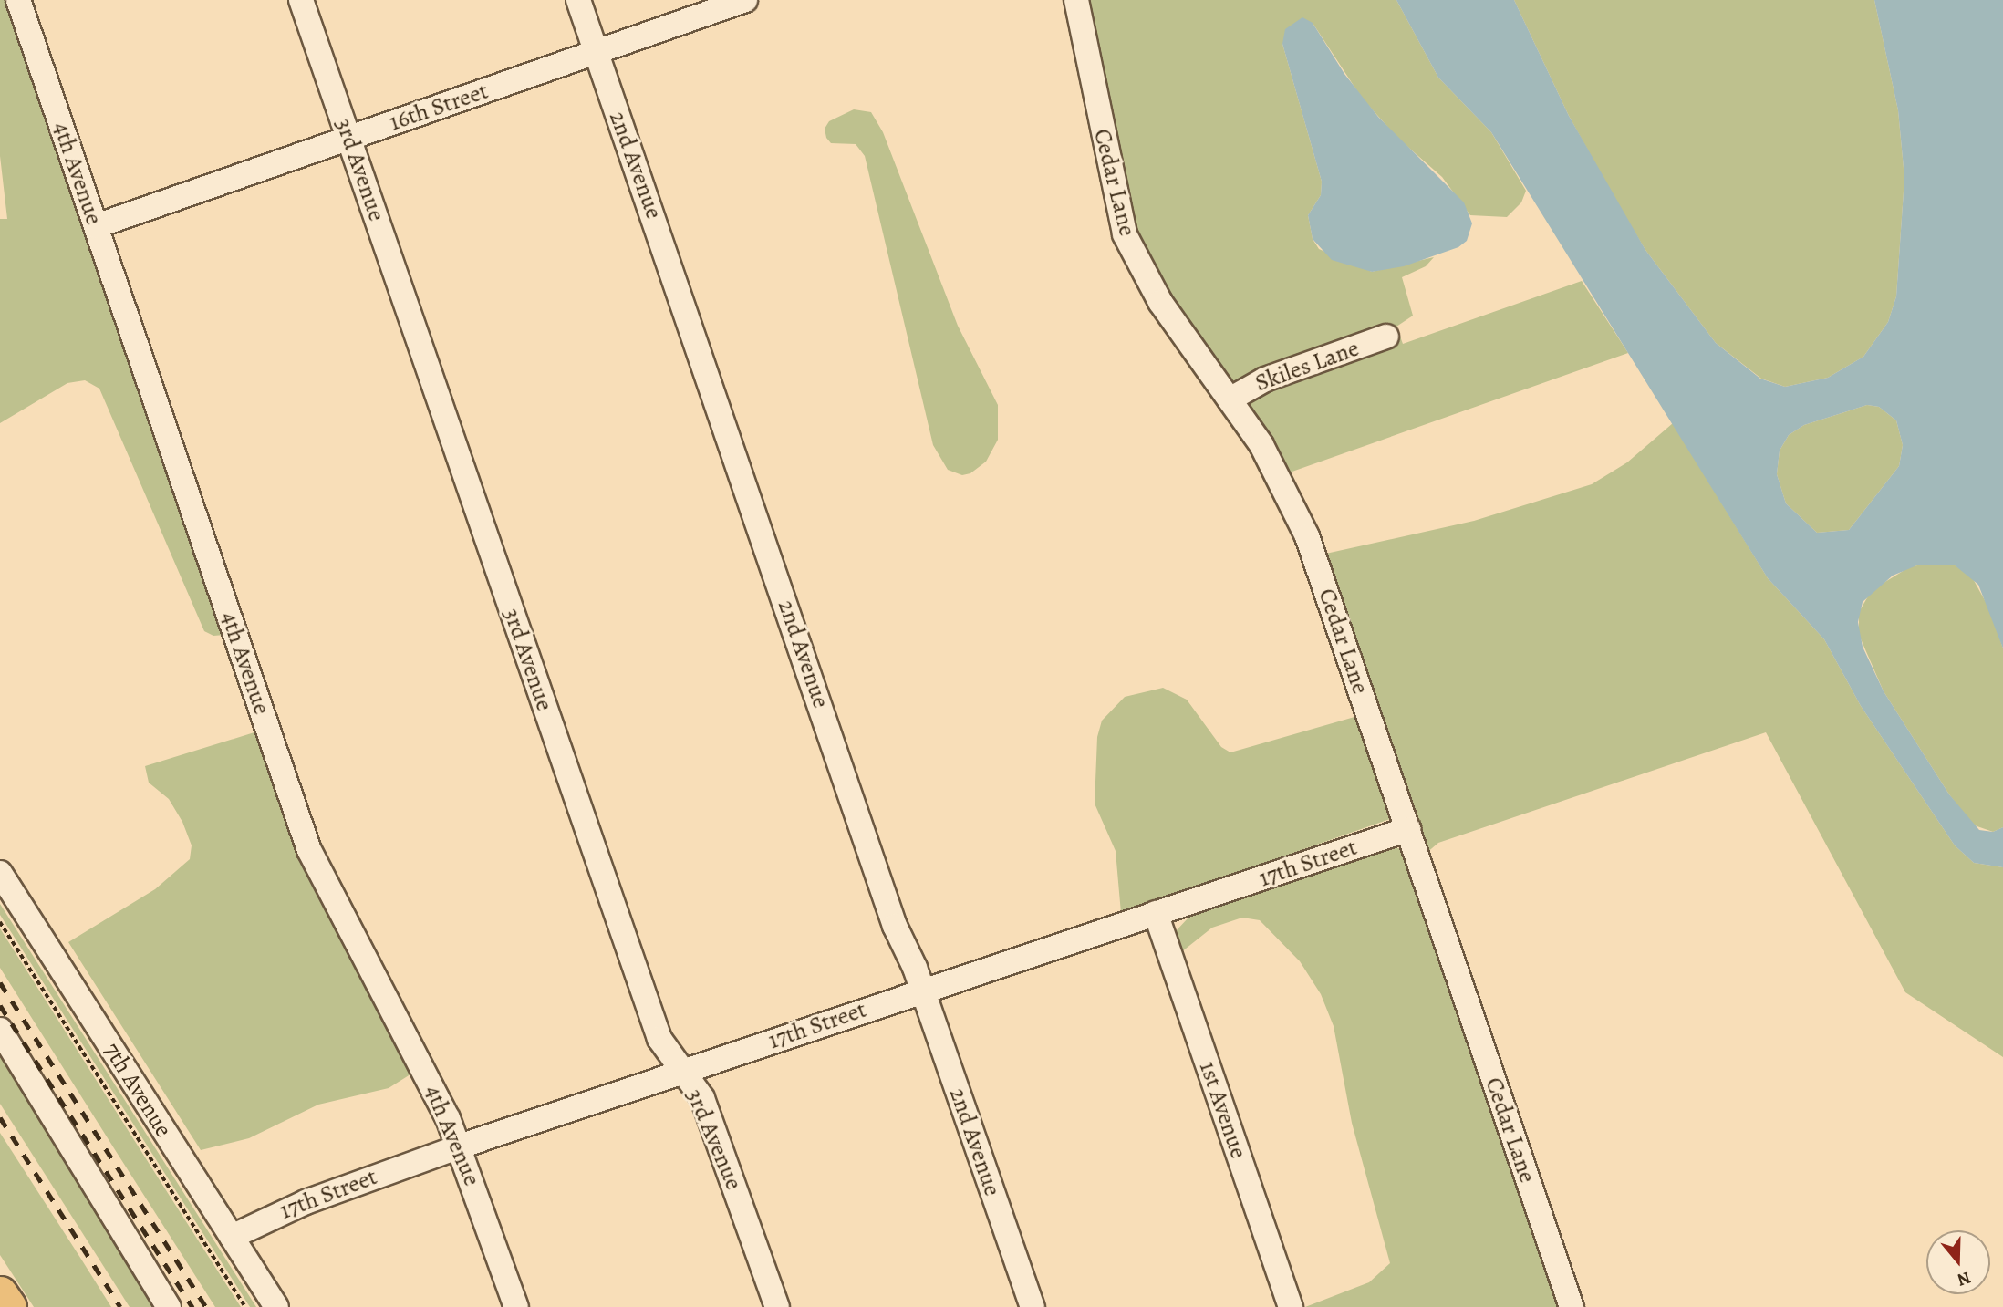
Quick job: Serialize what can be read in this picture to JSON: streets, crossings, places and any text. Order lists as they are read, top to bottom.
{
  "streets": {
    "street": [
      "16th Street",
      "2nd Avenue",
      "3rd Avenue",
      "4th Avenue",
      "Cedar Lane",
      "Skiles Lane",
      "17th Street",
      "7th Avenue",
      "1st Avenue"
    ]
  },
  "crossings": [
    ["16th Street", "2nd Avenue"],
    ["16th Street", "3rd Avenue"],
    ["16th Street", "4th Avenue"],
    ["2nd Avenue", "17th Street"],
    ["3rd Avenue", "17th Street"],
    ["4th Avenue", "17th Street"],
    ["Cedar Lane", "Skiles Lane"],
    ["Cedar Lane", "17th Street"],
    ["17th Street", "7th Avenue"],
    ["17th Street", "1st Avenue"]
  ],
  "north": "bottom"
}
